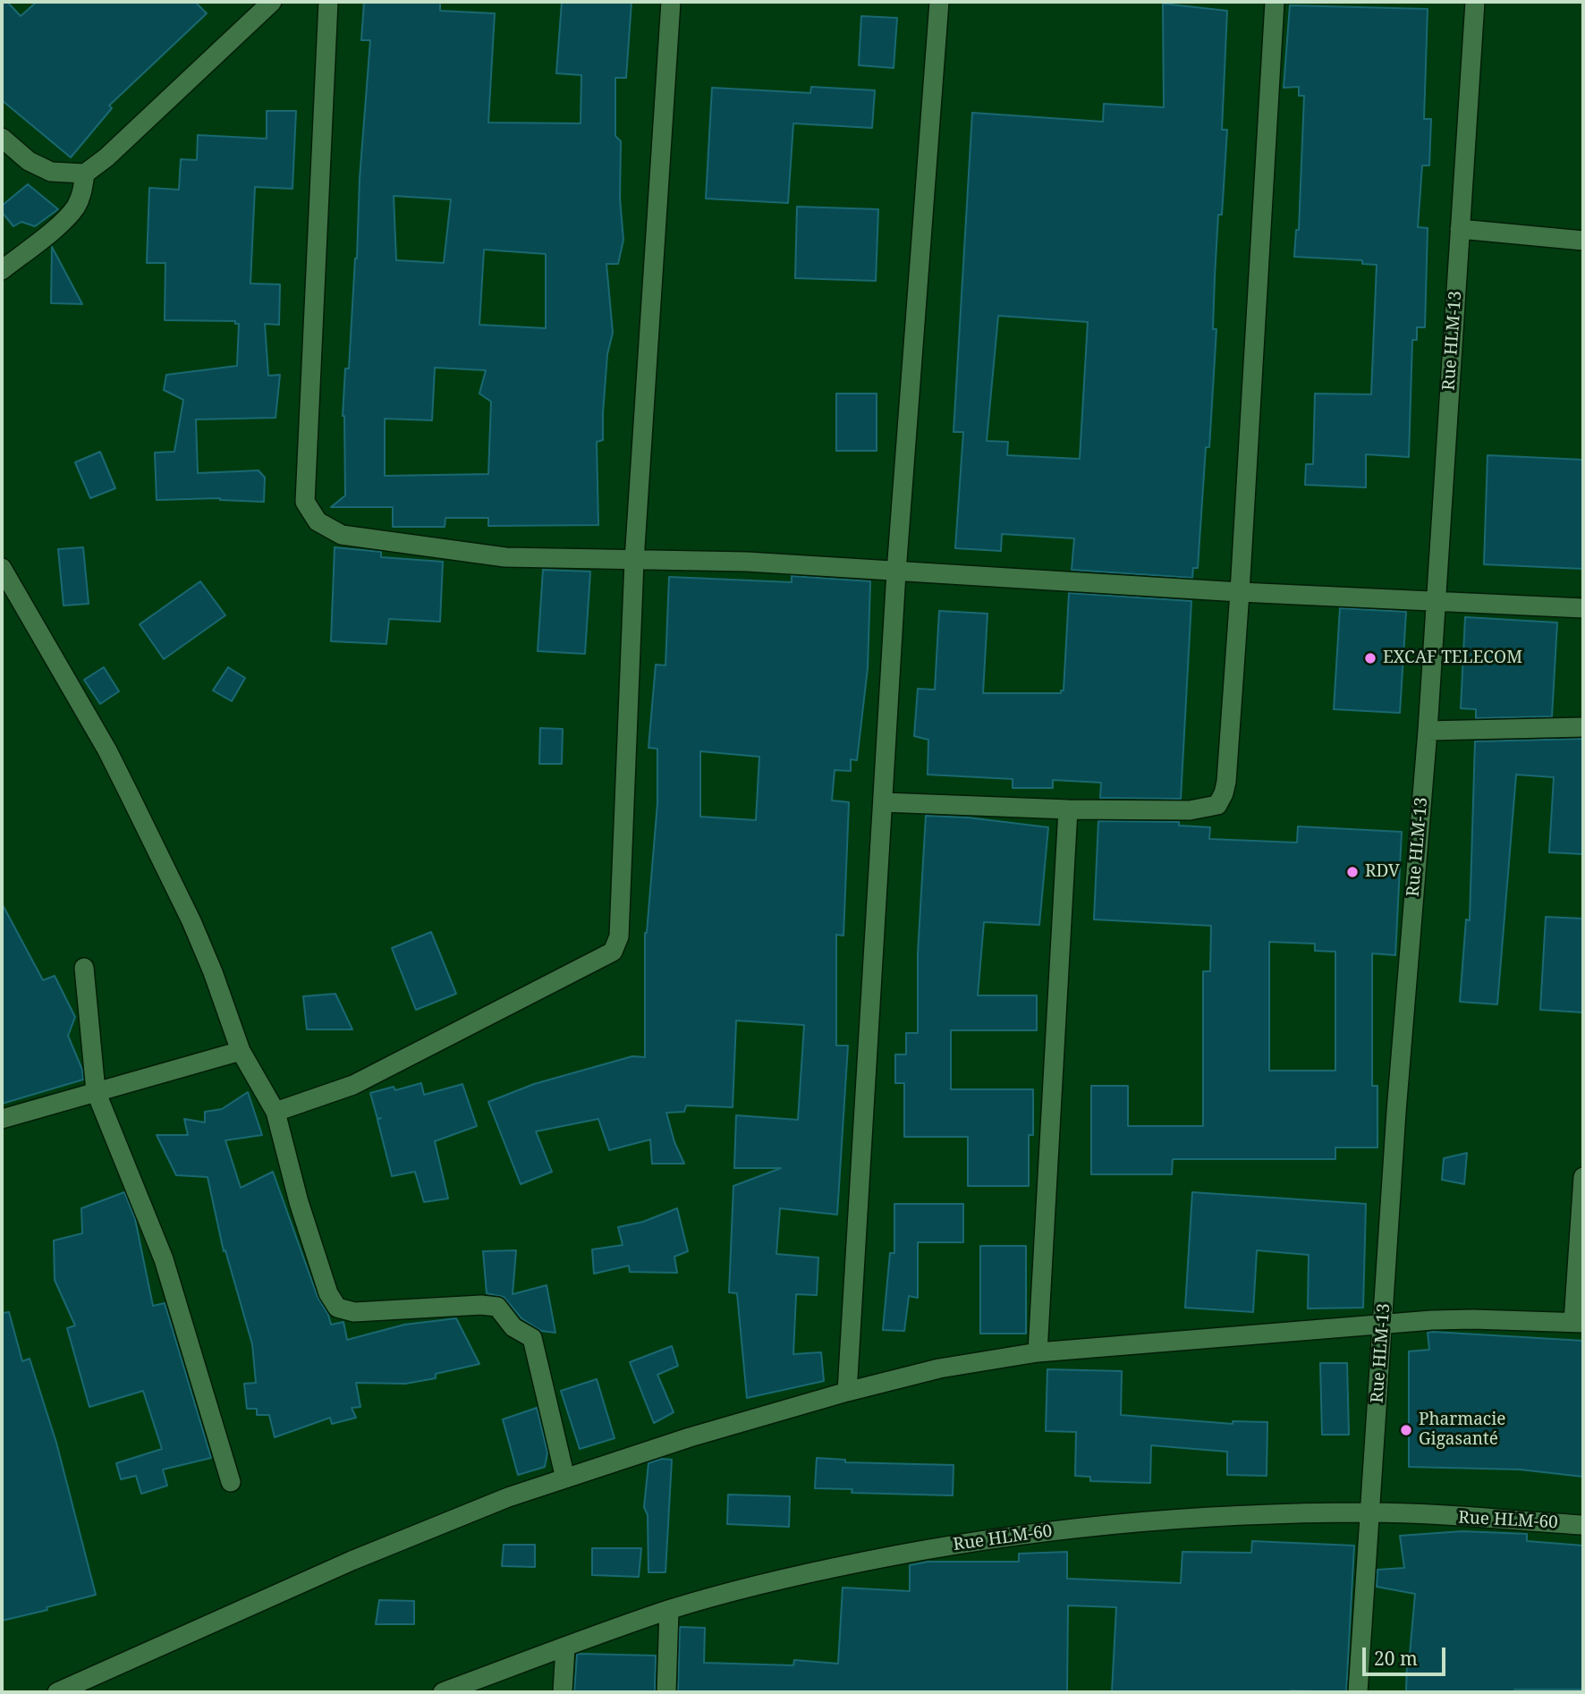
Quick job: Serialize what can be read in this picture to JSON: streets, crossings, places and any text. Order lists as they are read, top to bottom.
{
  "streets": {
    "street": ["Rue HLM-13", "Rue HLM-60"]
  },
  "crossings": [
    ["Rue HLM-13", "Rue HLM-60"]
  ],
  "places": ["EXCAF TELECOM", "RDV", "Pharmacie Gigasanté"],
  "scale_bar": "20 m"
}
